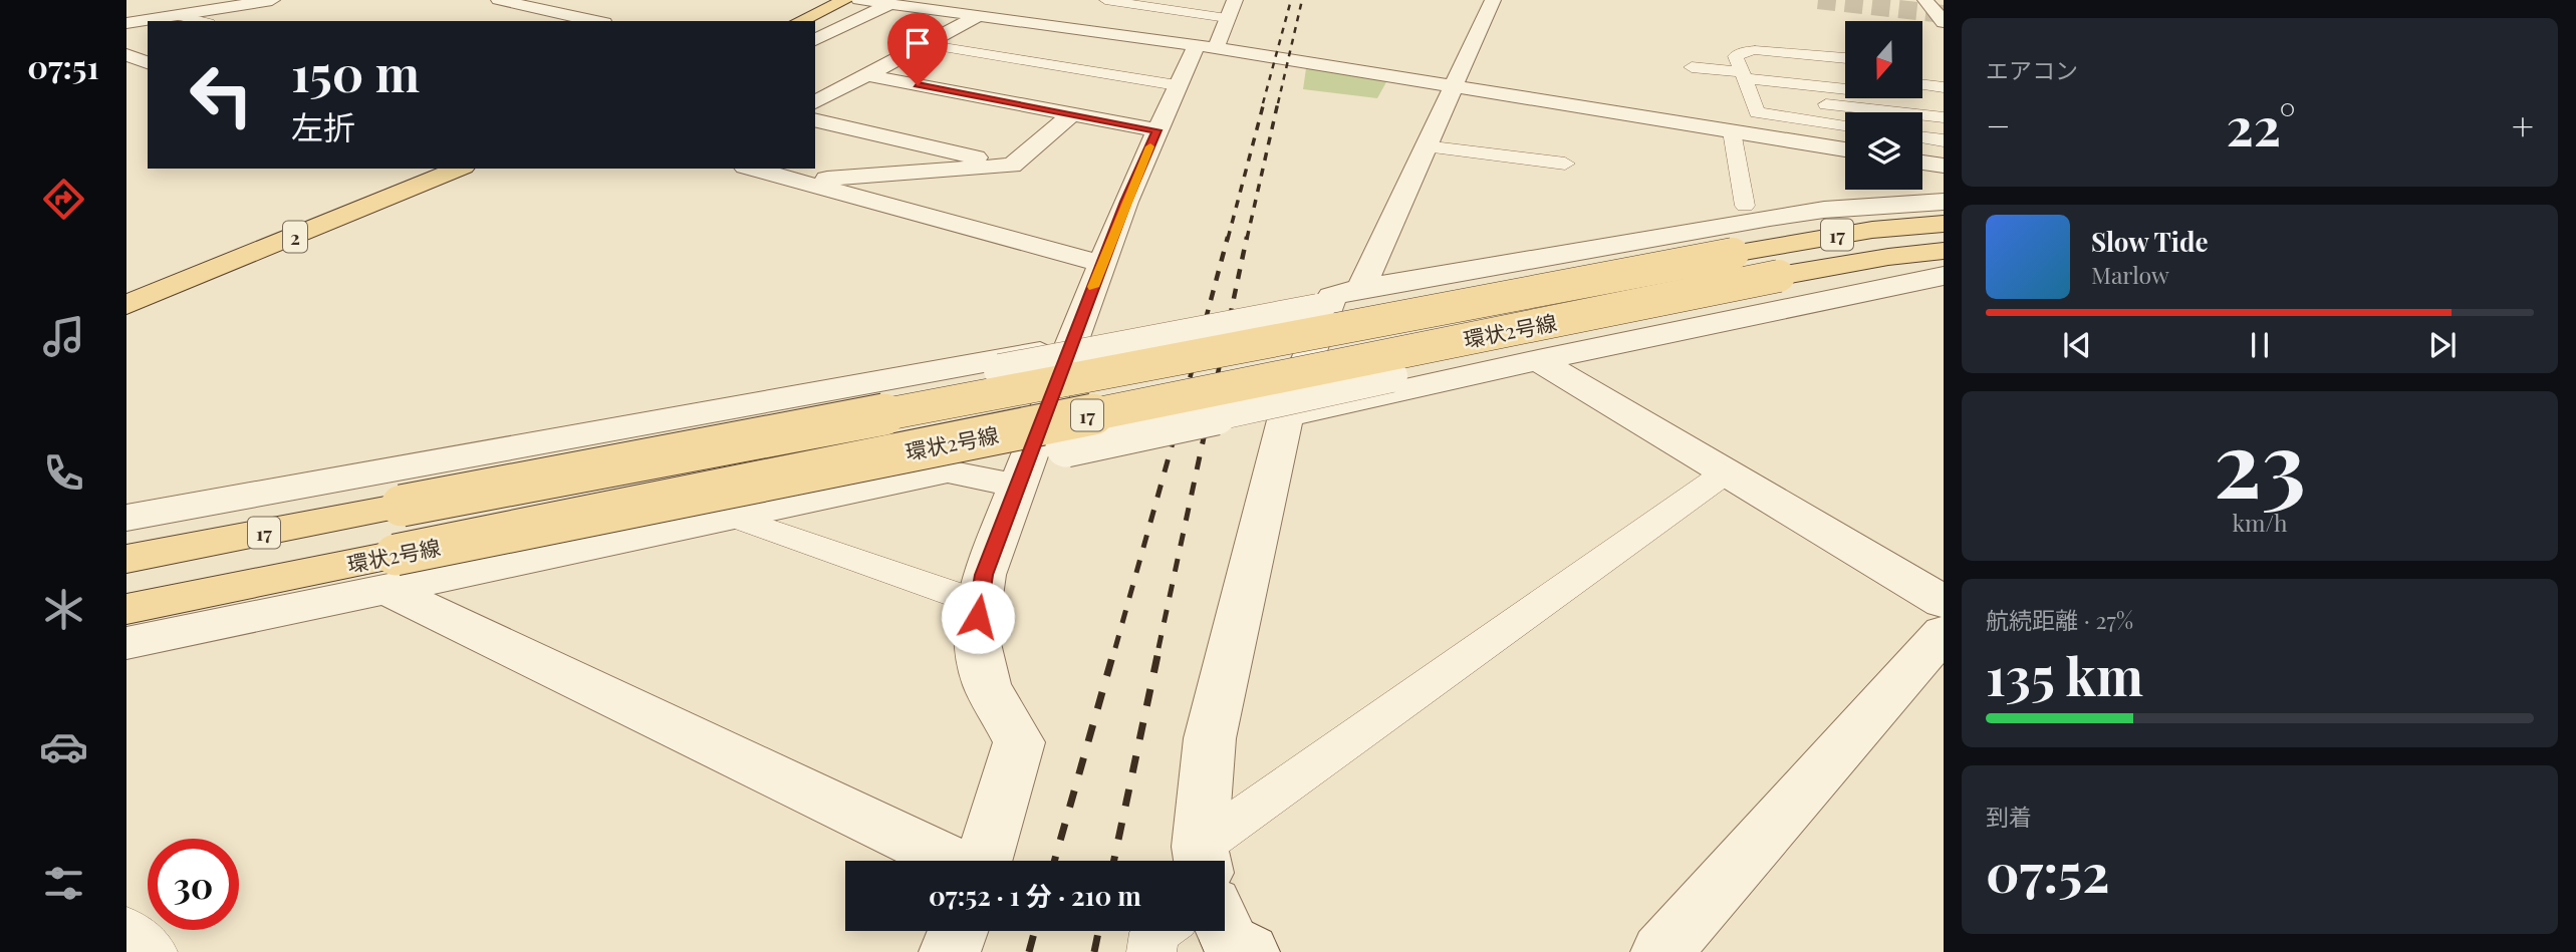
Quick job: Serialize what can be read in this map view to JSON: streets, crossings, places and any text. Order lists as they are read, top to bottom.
{
  "streets": {
    "main road": ["17", "2", "環状2号線"]
  },
  "north": "bottom",
  "page": {
    "tabs": "07:51",
    "tile": [
      "エアコン",
      ["23", "km/h"],
      ["航続距離 · 27%", "135 km"],
      ["到着", "07:52"]
    ],
    "turn": ["150 m", "左折"],
    "heat": ["−", "22°", "+"],
    "song": ["Slow Tide", "Marlow"],
    "limit": "30",
    "trip": "07:52 · 1 分 · 210 m"
  }
}
